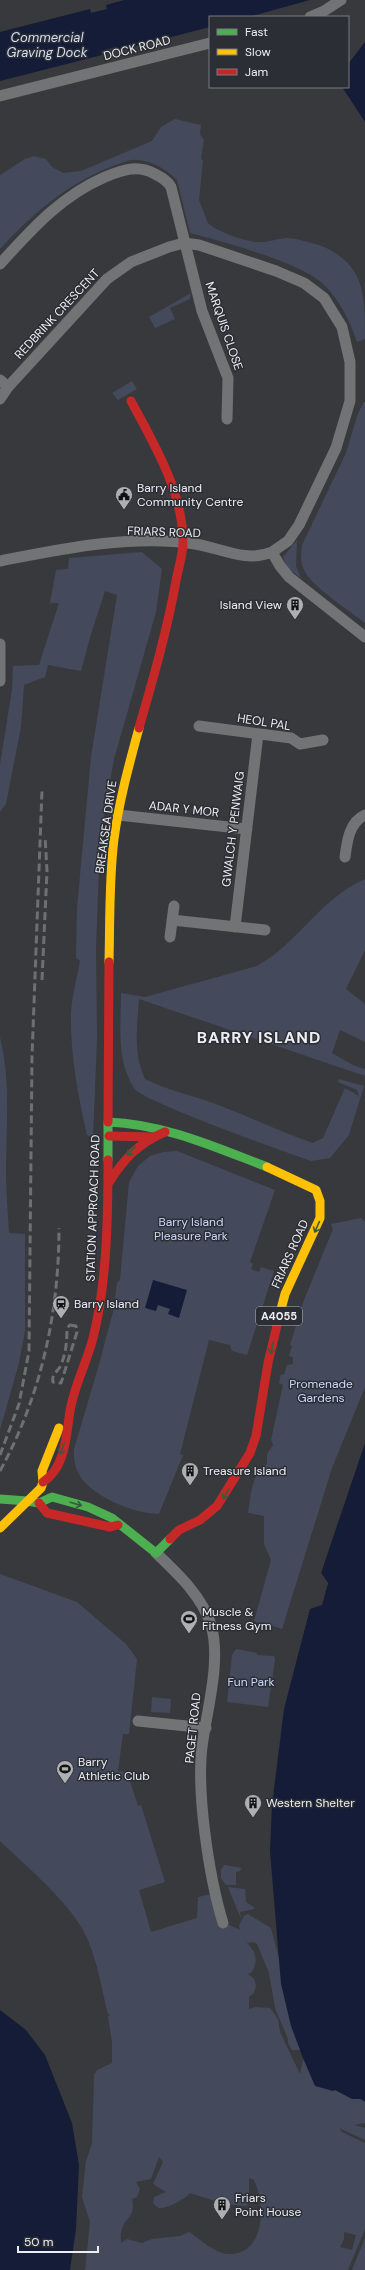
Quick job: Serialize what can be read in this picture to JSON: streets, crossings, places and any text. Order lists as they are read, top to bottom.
{
  "streets": {
    "main road": [
      "FRIARS ROAD",
      "BREAKSEA DRIVE",
      "STATION APPROACH ROAD",
      "A4055"
    ],
    "street": [
      "DOCK ROAD",
      "REDBRINK CRESCENT",
      "MARQUIS CLOSE",
      "HEOL PAL",
      "ADAR Y MOR",
      "GWALCH Y PENWAIG",
      "PAGET ROAD"
    ]
  },
  "crossings": [
    ["REDBRINK CRESCENT", "MARQUIS CLOSE"],
    ["REDBRINK CRESCENT", "FRIARS ROAD"],
    ["FRIARS ROAD", "BREAKSEA DRIVE"],
    ["FRIARS ROAD", "STATION APPROACH ROAD"],
    ["FRIARS ROAD", "A4055"],
    ["FRIARS ROAD", "PAGET ROAD"],
    ["HEOL PAL", "GWALCH Y PENWAIG"],
    ["ADAR Y MOR", "BREAKSEA DRIVE"],
    ["ADAR Y MOR", "GWALCH Y PENWAIG"],
    ["BREAKSEA DRIVE", "STATION APPROACH ROAD"],
    ["STATION APPROACH ROAD", "A4055"]
  ],
  "districts": ["BARRY ISLAND"],
  "water": ["Commercial Graving Dock"],
  "parks": ["Barry Island Pleasure Park", "Promenade Gardens", "Fun Park"],
  "places": {
    "public building": ["Barry Island Community Centre"],
    "building": [
      "Island View",
      "Treasure Island",
      "Western Shelter",
      "Friars Point House"
    ],
    "station": ["Barry Island"],
    "sports": ["Muscle & Fitness Gym", "Barry Athletic Club"]
  },
  "legend": ["Fast", "Slow", "Jam"],
  "scale_bar": "50 m"
}
